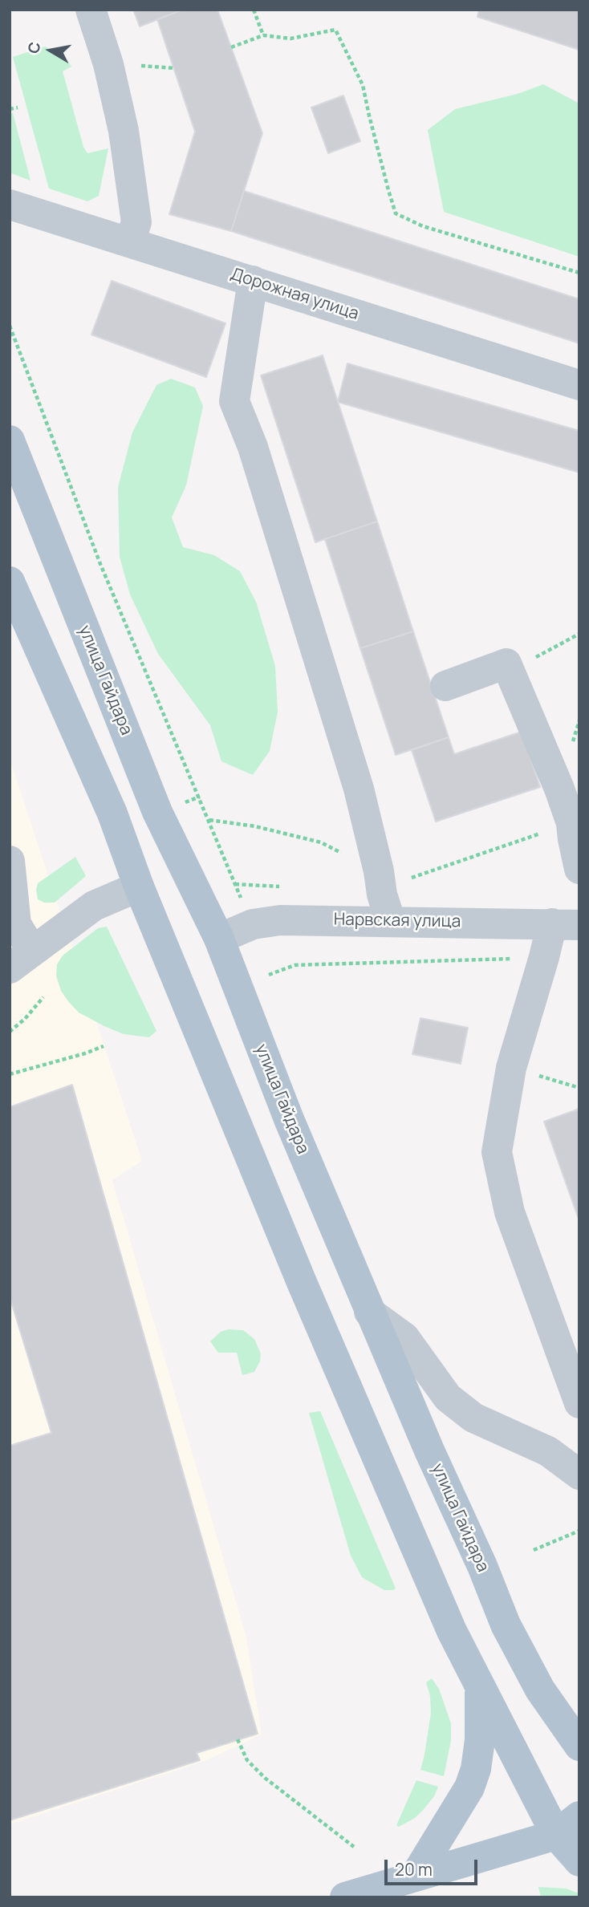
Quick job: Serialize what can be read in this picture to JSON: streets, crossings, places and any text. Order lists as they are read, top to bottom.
{
  "streets": {
    "main road": ["улица Гайдара"],
    "street": ["Дорожная улица", "Нарвская улица"]
  },
  "crossings": [
    ["улица Гайдара", "Нарвская улица"]
  ],
  "scale_bar": "20 m",
  "north": "left"
}
